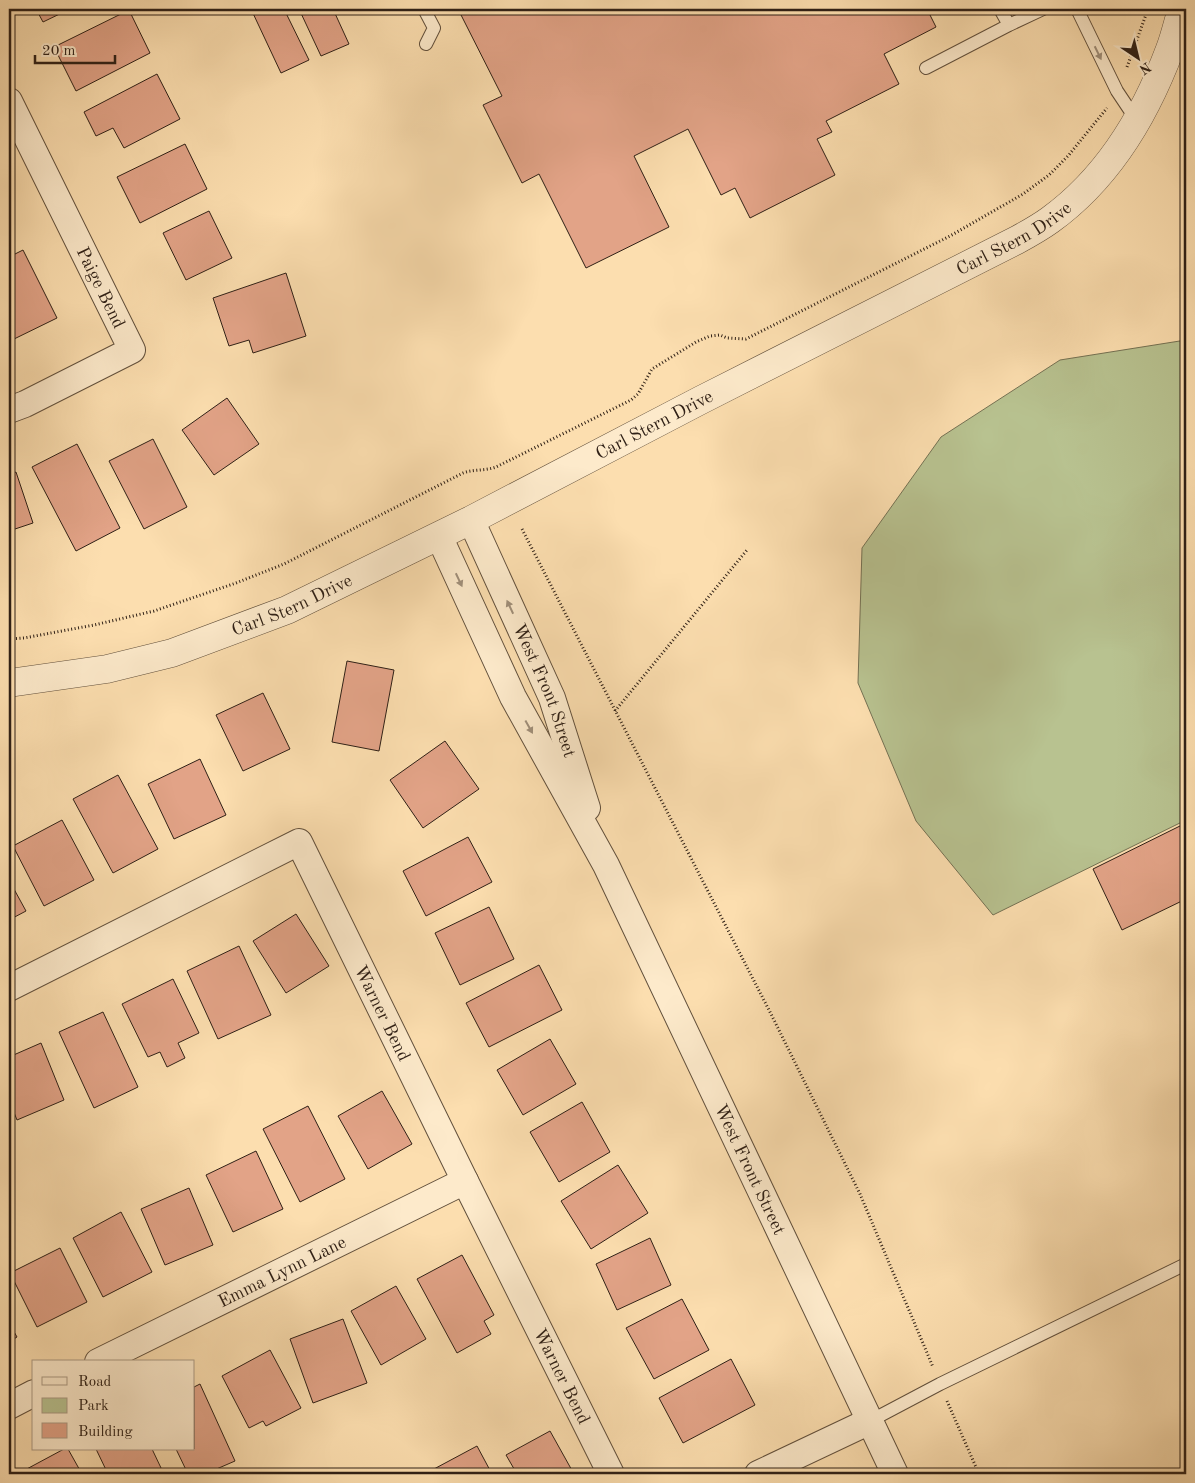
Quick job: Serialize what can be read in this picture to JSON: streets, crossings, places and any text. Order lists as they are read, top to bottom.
{
  "streets": {
    "street": [
      "Carl Stern Drive",
      "Paige Bend",
      "West Front Street",
      "Warner Bend",
      "Emma Lynn Lane"
    ]
  },
  "crossings": [
    ["Carl Stern Drive", "West Front Street"],
    ["Warner Bend", "Emma Lynn Lane"]
  ],
  "legend": ["Road", "Park", "Building"],
  "scale_bar": "20 m",
  "north": "bottom right"
}
